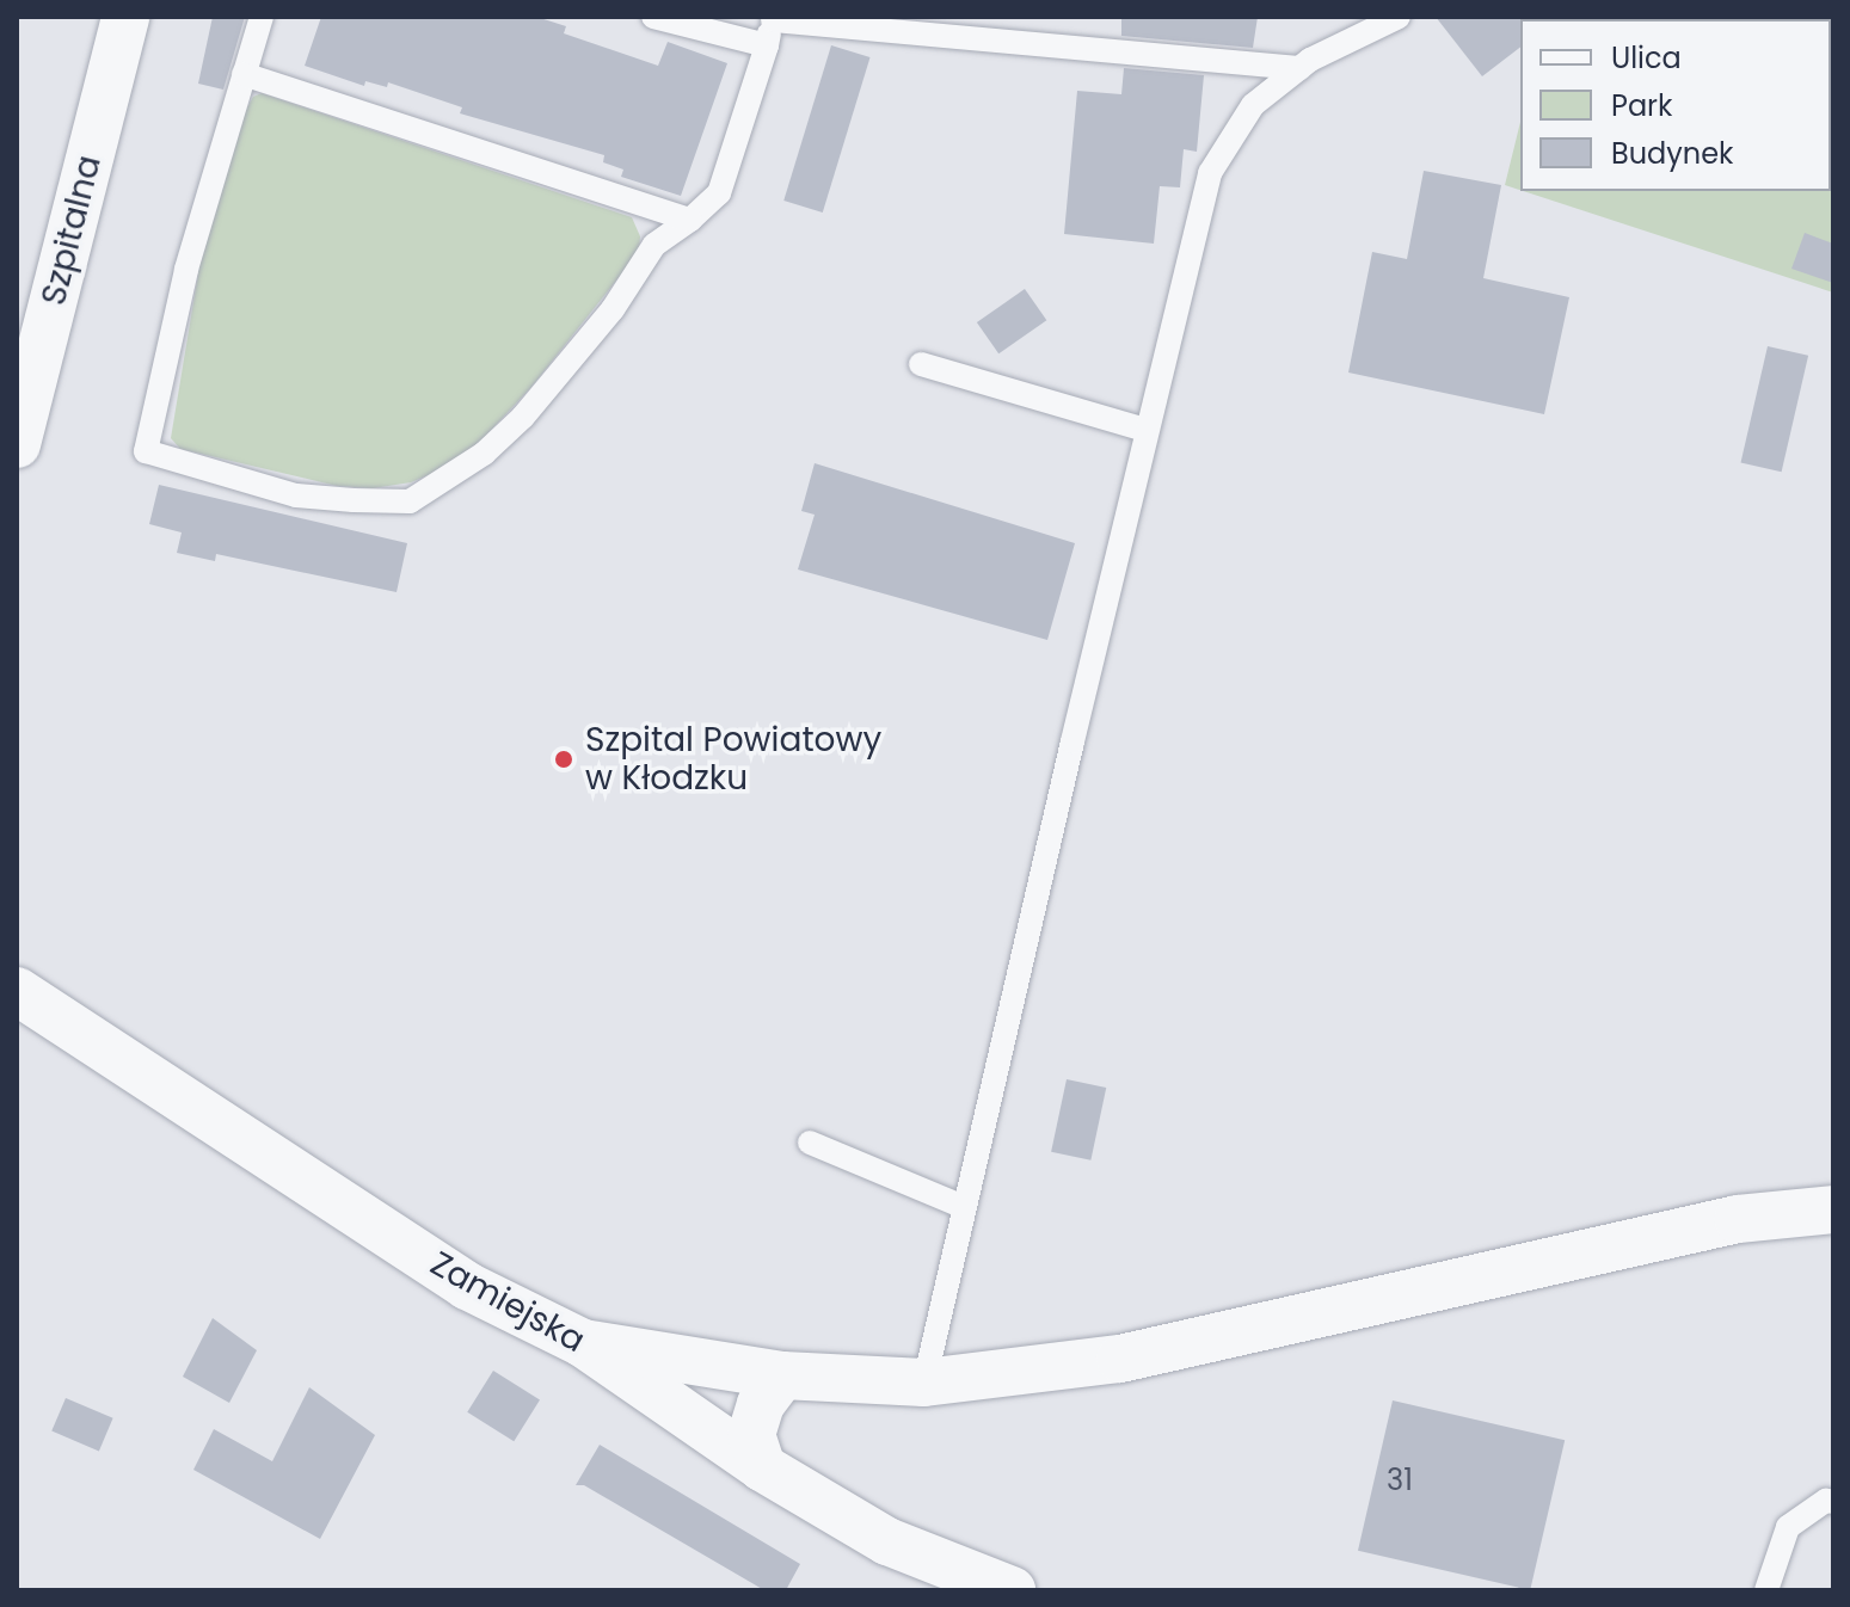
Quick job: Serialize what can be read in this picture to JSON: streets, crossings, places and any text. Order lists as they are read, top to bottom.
{
  "streets": {
    "street": ["Szpitalna", "Zamiejska"]
  },
  "places": ["Szpital Powiatowy w Kłodzku"],
  "house_numbers": ["31"],
  "legend": ["Ulica", "Park", "Budynek"]
}
